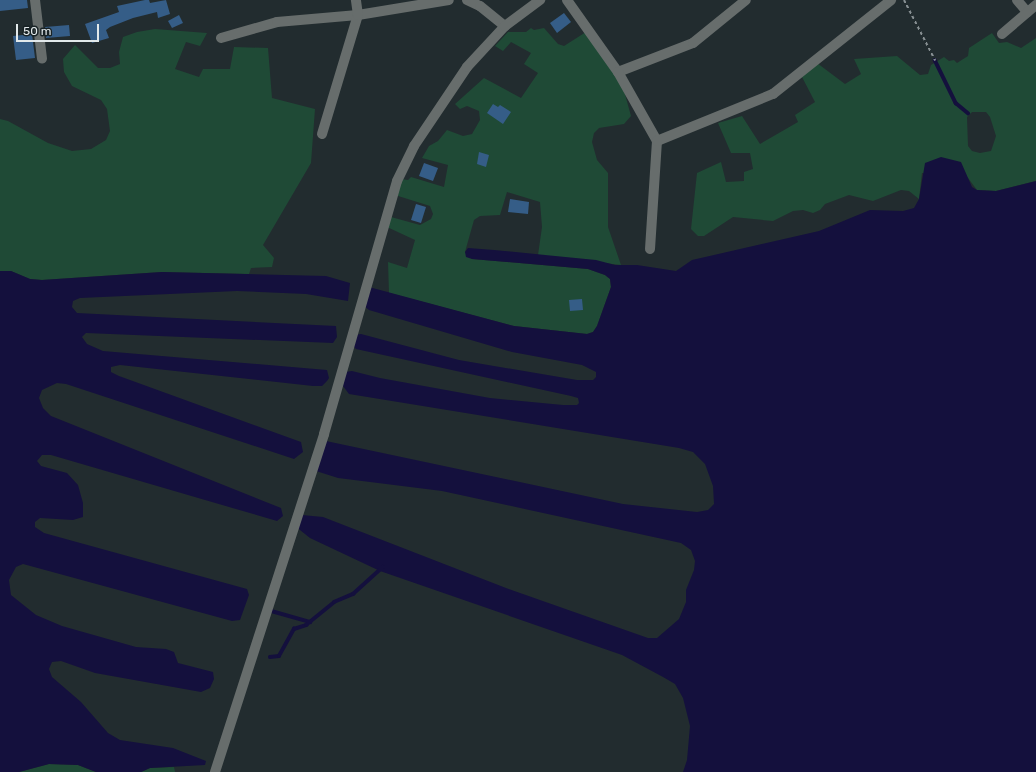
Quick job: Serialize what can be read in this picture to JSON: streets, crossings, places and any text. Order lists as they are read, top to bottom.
{
  "scale_bar": "50 m"
}
